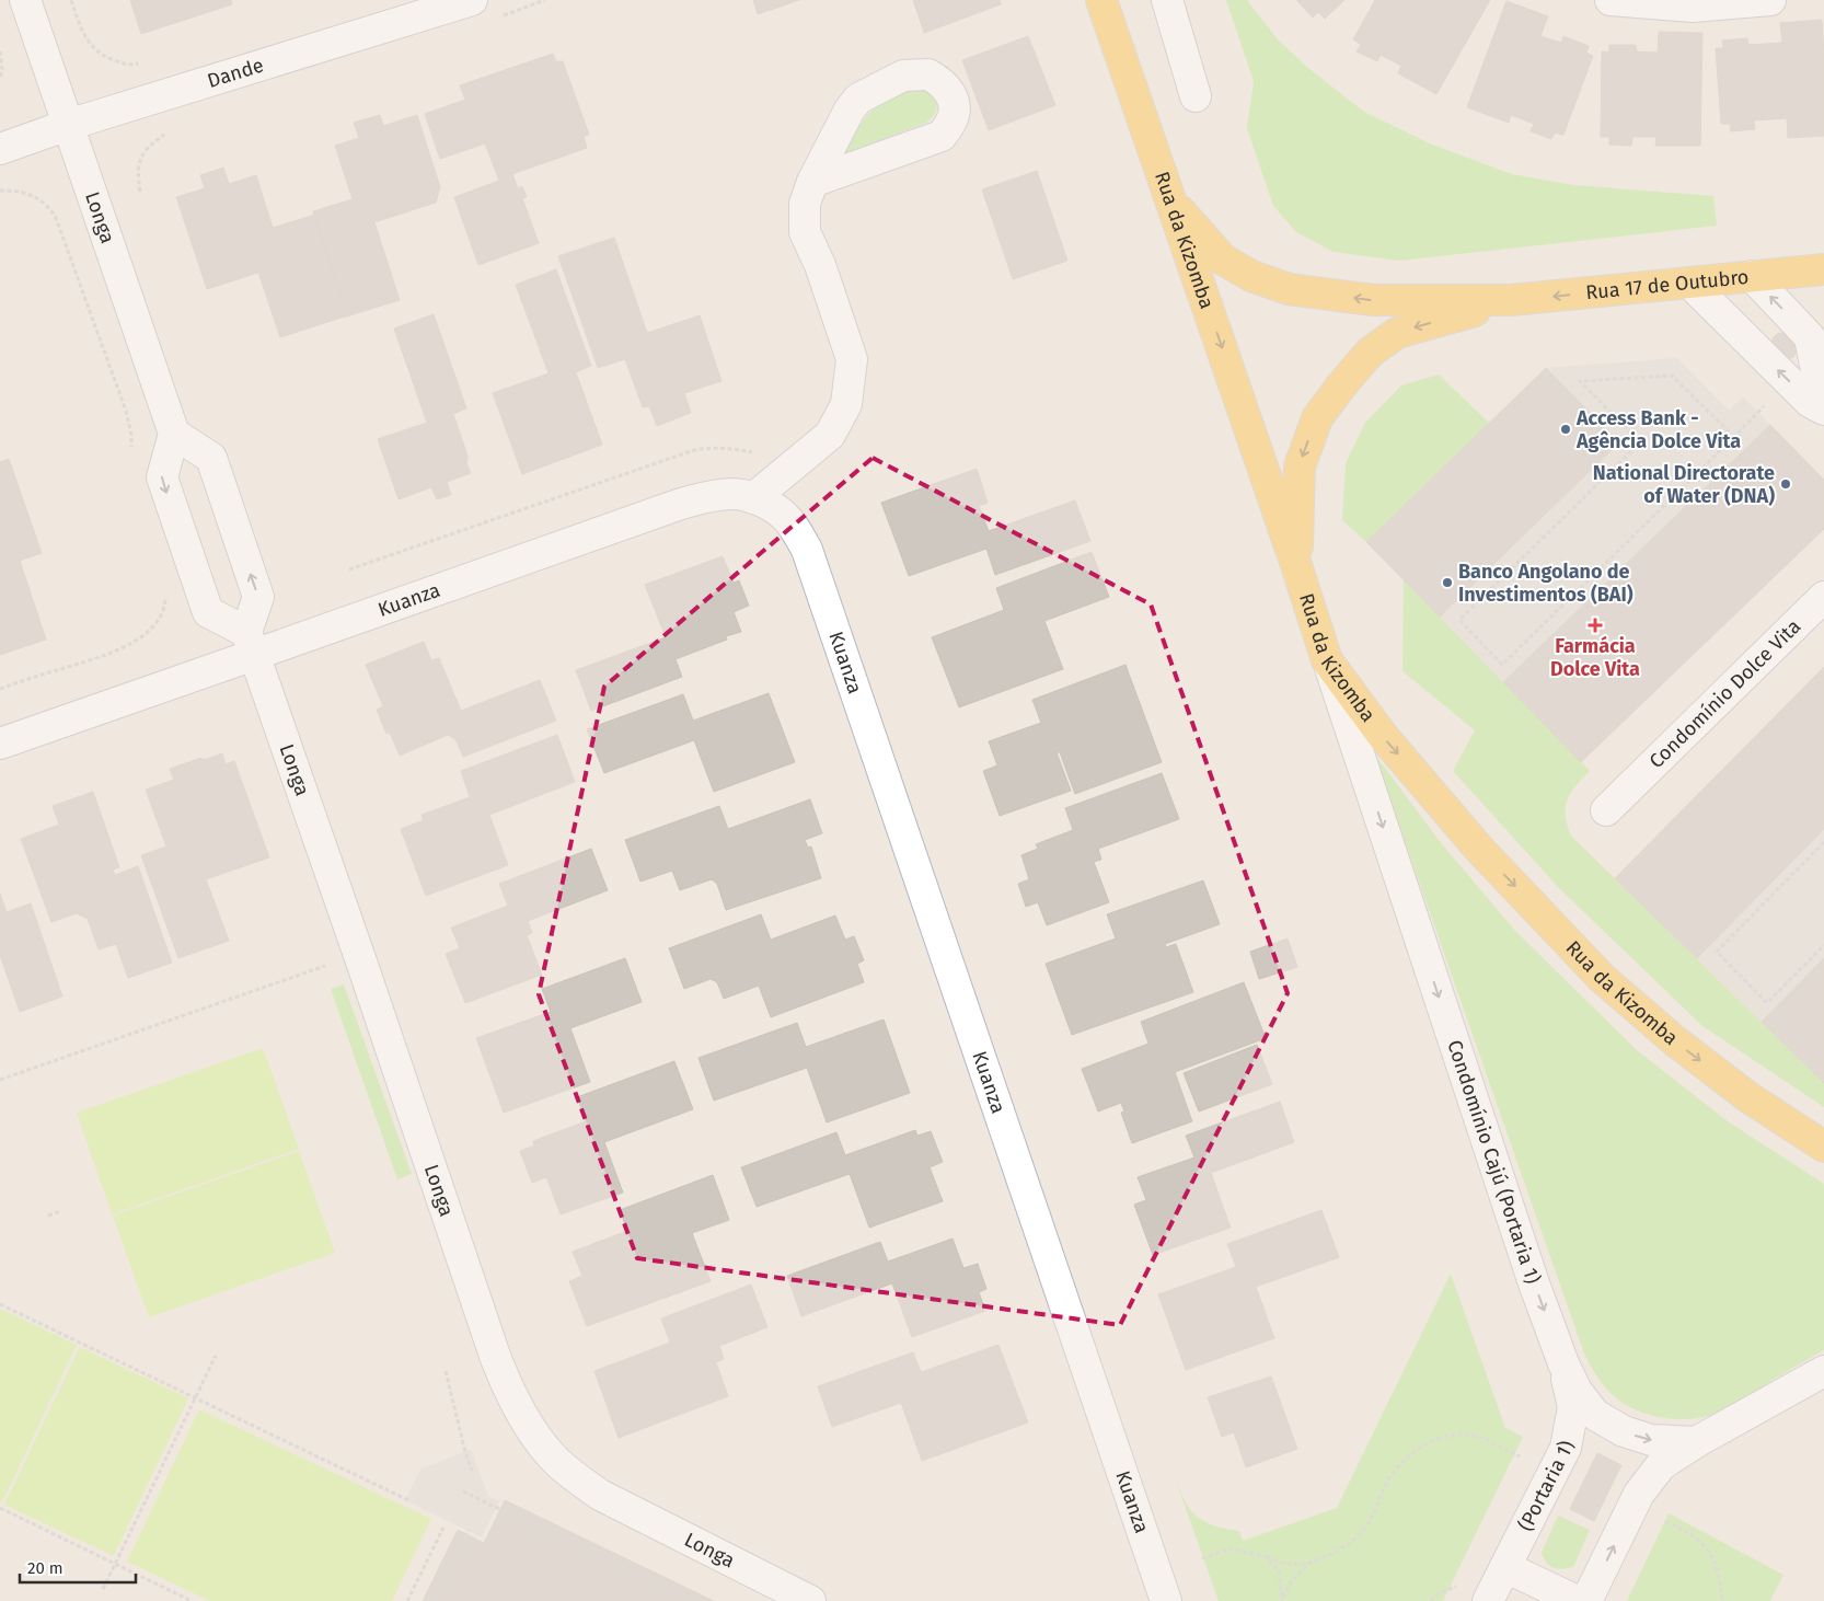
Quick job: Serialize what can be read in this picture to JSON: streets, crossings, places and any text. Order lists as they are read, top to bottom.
{
  "streets": {
    "main road": ["Rua da Kizomba", "Rua 17 de Outubro"],
    "street": [
      "Dande",
      "Longa",
      "Kuanza",
      "Condomínio Dolce Vita",
      "Condomínio Cajú (Portaria 1)",
      "(Portaria 1)"
    ]
  },
  "crossings": [
    ["Dande", "Longa"],
    ["Longa", "Kuanza"],
    ["Rua da Kizomba", "Condomínio Cajú (Portaria 1)"],
    ["Condomínio Cajú (Portaria 1)", "(Portaria 1)"]
  ],
  "one_way": ["Rua da Kizomba", "Rua 17 de Outubro", "Condomínio Cajú (Portaria 1)"],
  "places": {
    "other": ["Access Bank - Agência Dolce Vita", "National Directorate of Water (DNA)", "Banco Angolano de Investimentos (BAI)"],
    "health": ["Farmácia Dolce Vita"]
  },
  "scale_bar": "20 m"
}
